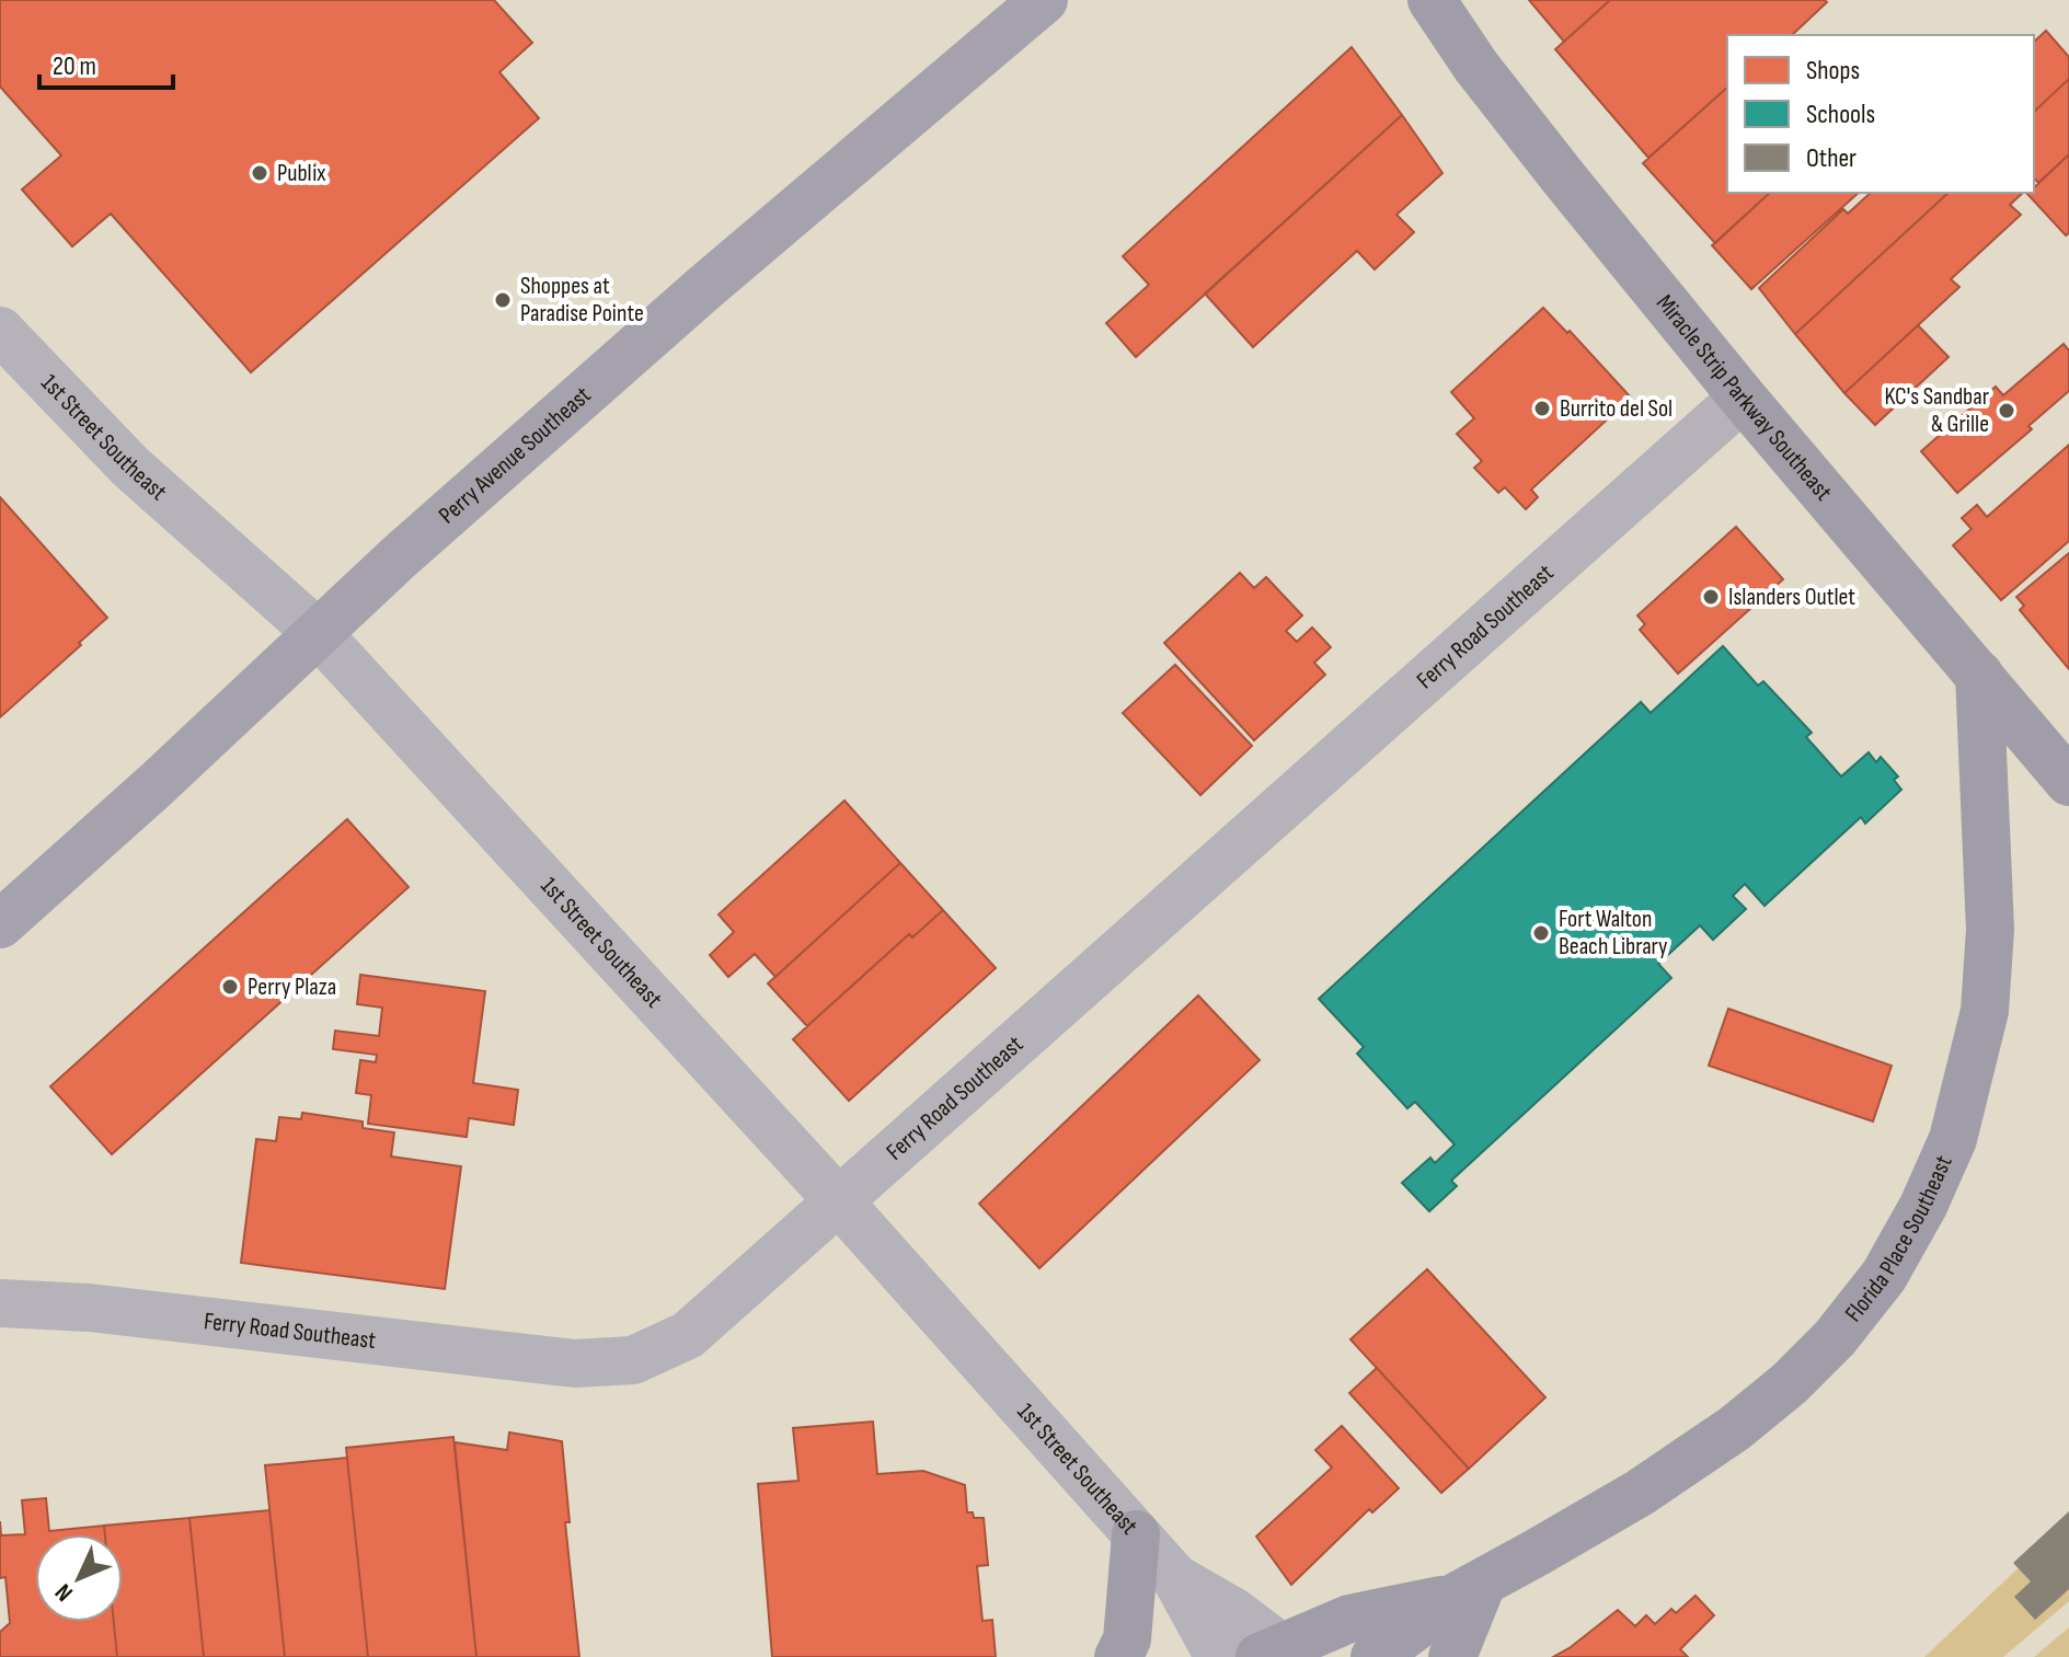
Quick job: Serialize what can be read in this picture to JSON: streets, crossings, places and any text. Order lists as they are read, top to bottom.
{
  "streets": {
    "highway": ["Miracle Strip Parkway Southeast", "Florida Place Southeast"],
    "main road": ["Perry Avenue Southeast"],
    "street": ["1st Street Southeast", "Ferry Road Southeast"]
  },
  "crossings": [
    ["Miracle Strip Parkway Southeast", "Ferry Road Southeast"],
    ["Miracle Strip Parkway Southeast", "Florida Place Southeast"],
    ["1st Street Southeast", "Perry Avenue Southeast"],
    ["1st Street Southeast", "Ferry Road Southeast"]
  ],
  "places": [
    "Publix",
    "Shoppes at Paradise Pointe",
    "Burrito del Sol",
    "KC's Sandbar & Grille",
    "Islanders Outlet",
    "Fort Walton Beach Library",
    "Perry Plaza"
  ],
  "legend": ["Shops", "Schools", "Other"],
  "scale_bar": "20 m",
  "north": "bottom left"
}
